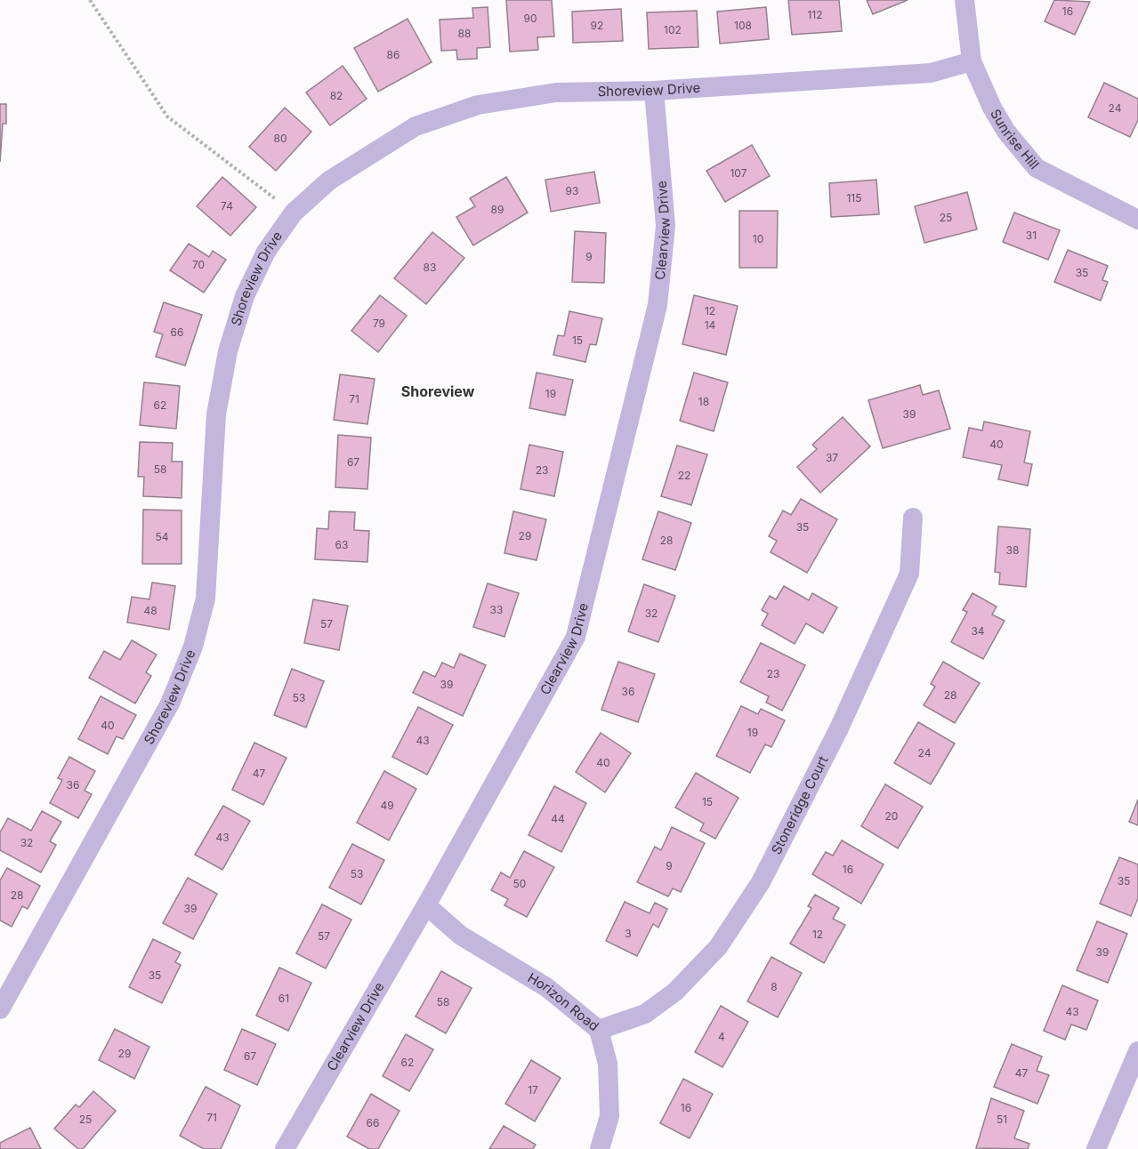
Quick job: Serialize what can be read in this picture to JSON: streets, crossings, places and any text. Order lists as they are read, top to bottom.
{
  "streets": {
    "street": [
      "Shoreview Drive",
      "Sunrise Hill",
      "Clearview Drive",
      "Stoneridge Court",
      "Horizon Road"
    ]
  },
  "crossings": [
    ["Shoreview Drive", "Sunrise Hill"],
    ["Shoreview Drive", "Clearview Drive"],
    ["Clearview Drive", "Horizon Road"],
    ["Stoneridge Court", "Horizon Road"]
  ],
  "districts": ["Shoreview"],
  "house_numbers": [
    "16",
    "112",
    "90",
    "92",
    "108",
    "102",
    "88",
    "86",
    "82",
    "24",
    "80",
    "107",
    "93",
    "115",
    "74",
    "89",
    "25",
    "31",
    "10",
    "9",
    "70",
    "83",
    "35",
    "12",
    "79",
    "14",
    "66",
    "15",
    "19",
    "71",
    "18",
    "62",
    "39",
    "40",
    "37",
    "67",
    "58",
    "23",
    "22",
    "35",
    "29",
    "54",
    "28",
    "63",
    "38",
    "33",
    "48",
    "32",
    "57",
    "34",
    "23",
    "39",
    "36",
    "28",
    "53",
    "40",
    "19",
    "43",
    "24",
    "40",
    "47",
    "36",
    "15",
    "49",
    "20",
    "44",
    "43",
    "32",
    "9",
    "16",
    "53",
    "35",
    "50",
    "28",
    "39",
    "3",
    "12",
    "57",
    "39",
    "35",
    "8",
    "61",
    "58",
    "43",
    "4",
    "29",
    "67",
    "62",
    "47",
    "17",
    "16",
    "71",
    "25",
    "51",
    "66"
  ]
}
